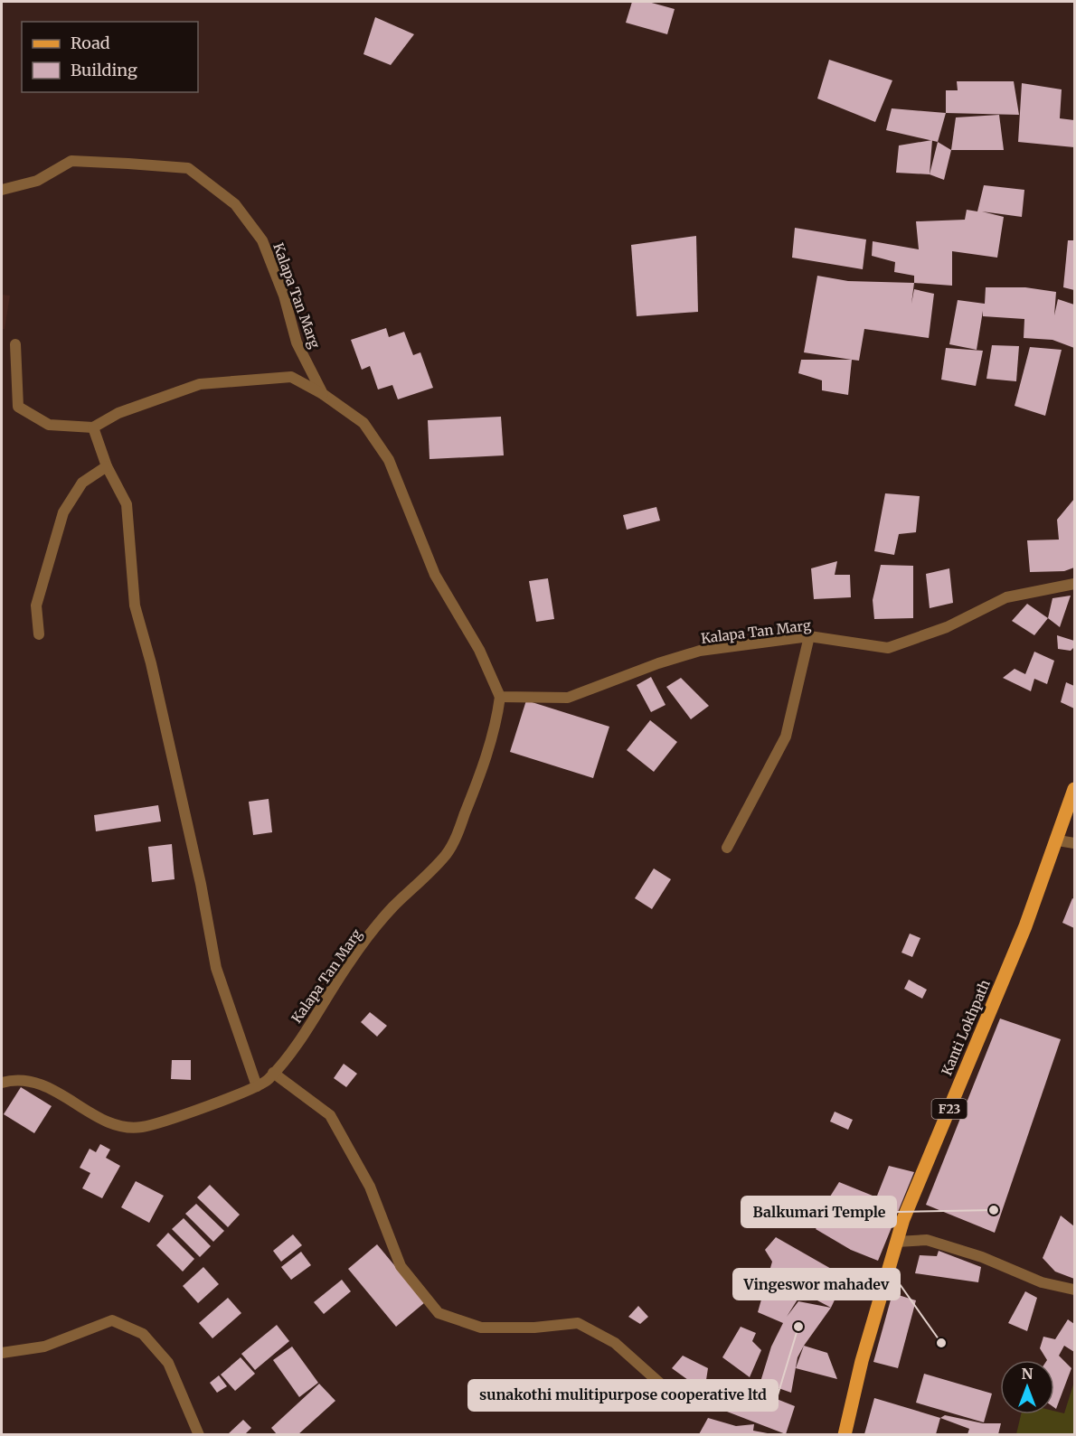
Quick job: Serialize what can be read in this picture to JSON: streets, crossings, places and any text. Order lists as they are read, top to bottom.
{
  "streets": {
    "main road": ["Kanti Lokhpath", "F23"],
    "street": ["Kalapa Tan Marg"]
  },
  "places": ["Balkumari Temple", "sunakothi mulitipurpose cooperative ltd", "Vingeswor mahadev"],
  "legend": ["Road", "Building"],
  "north": "top"
}
